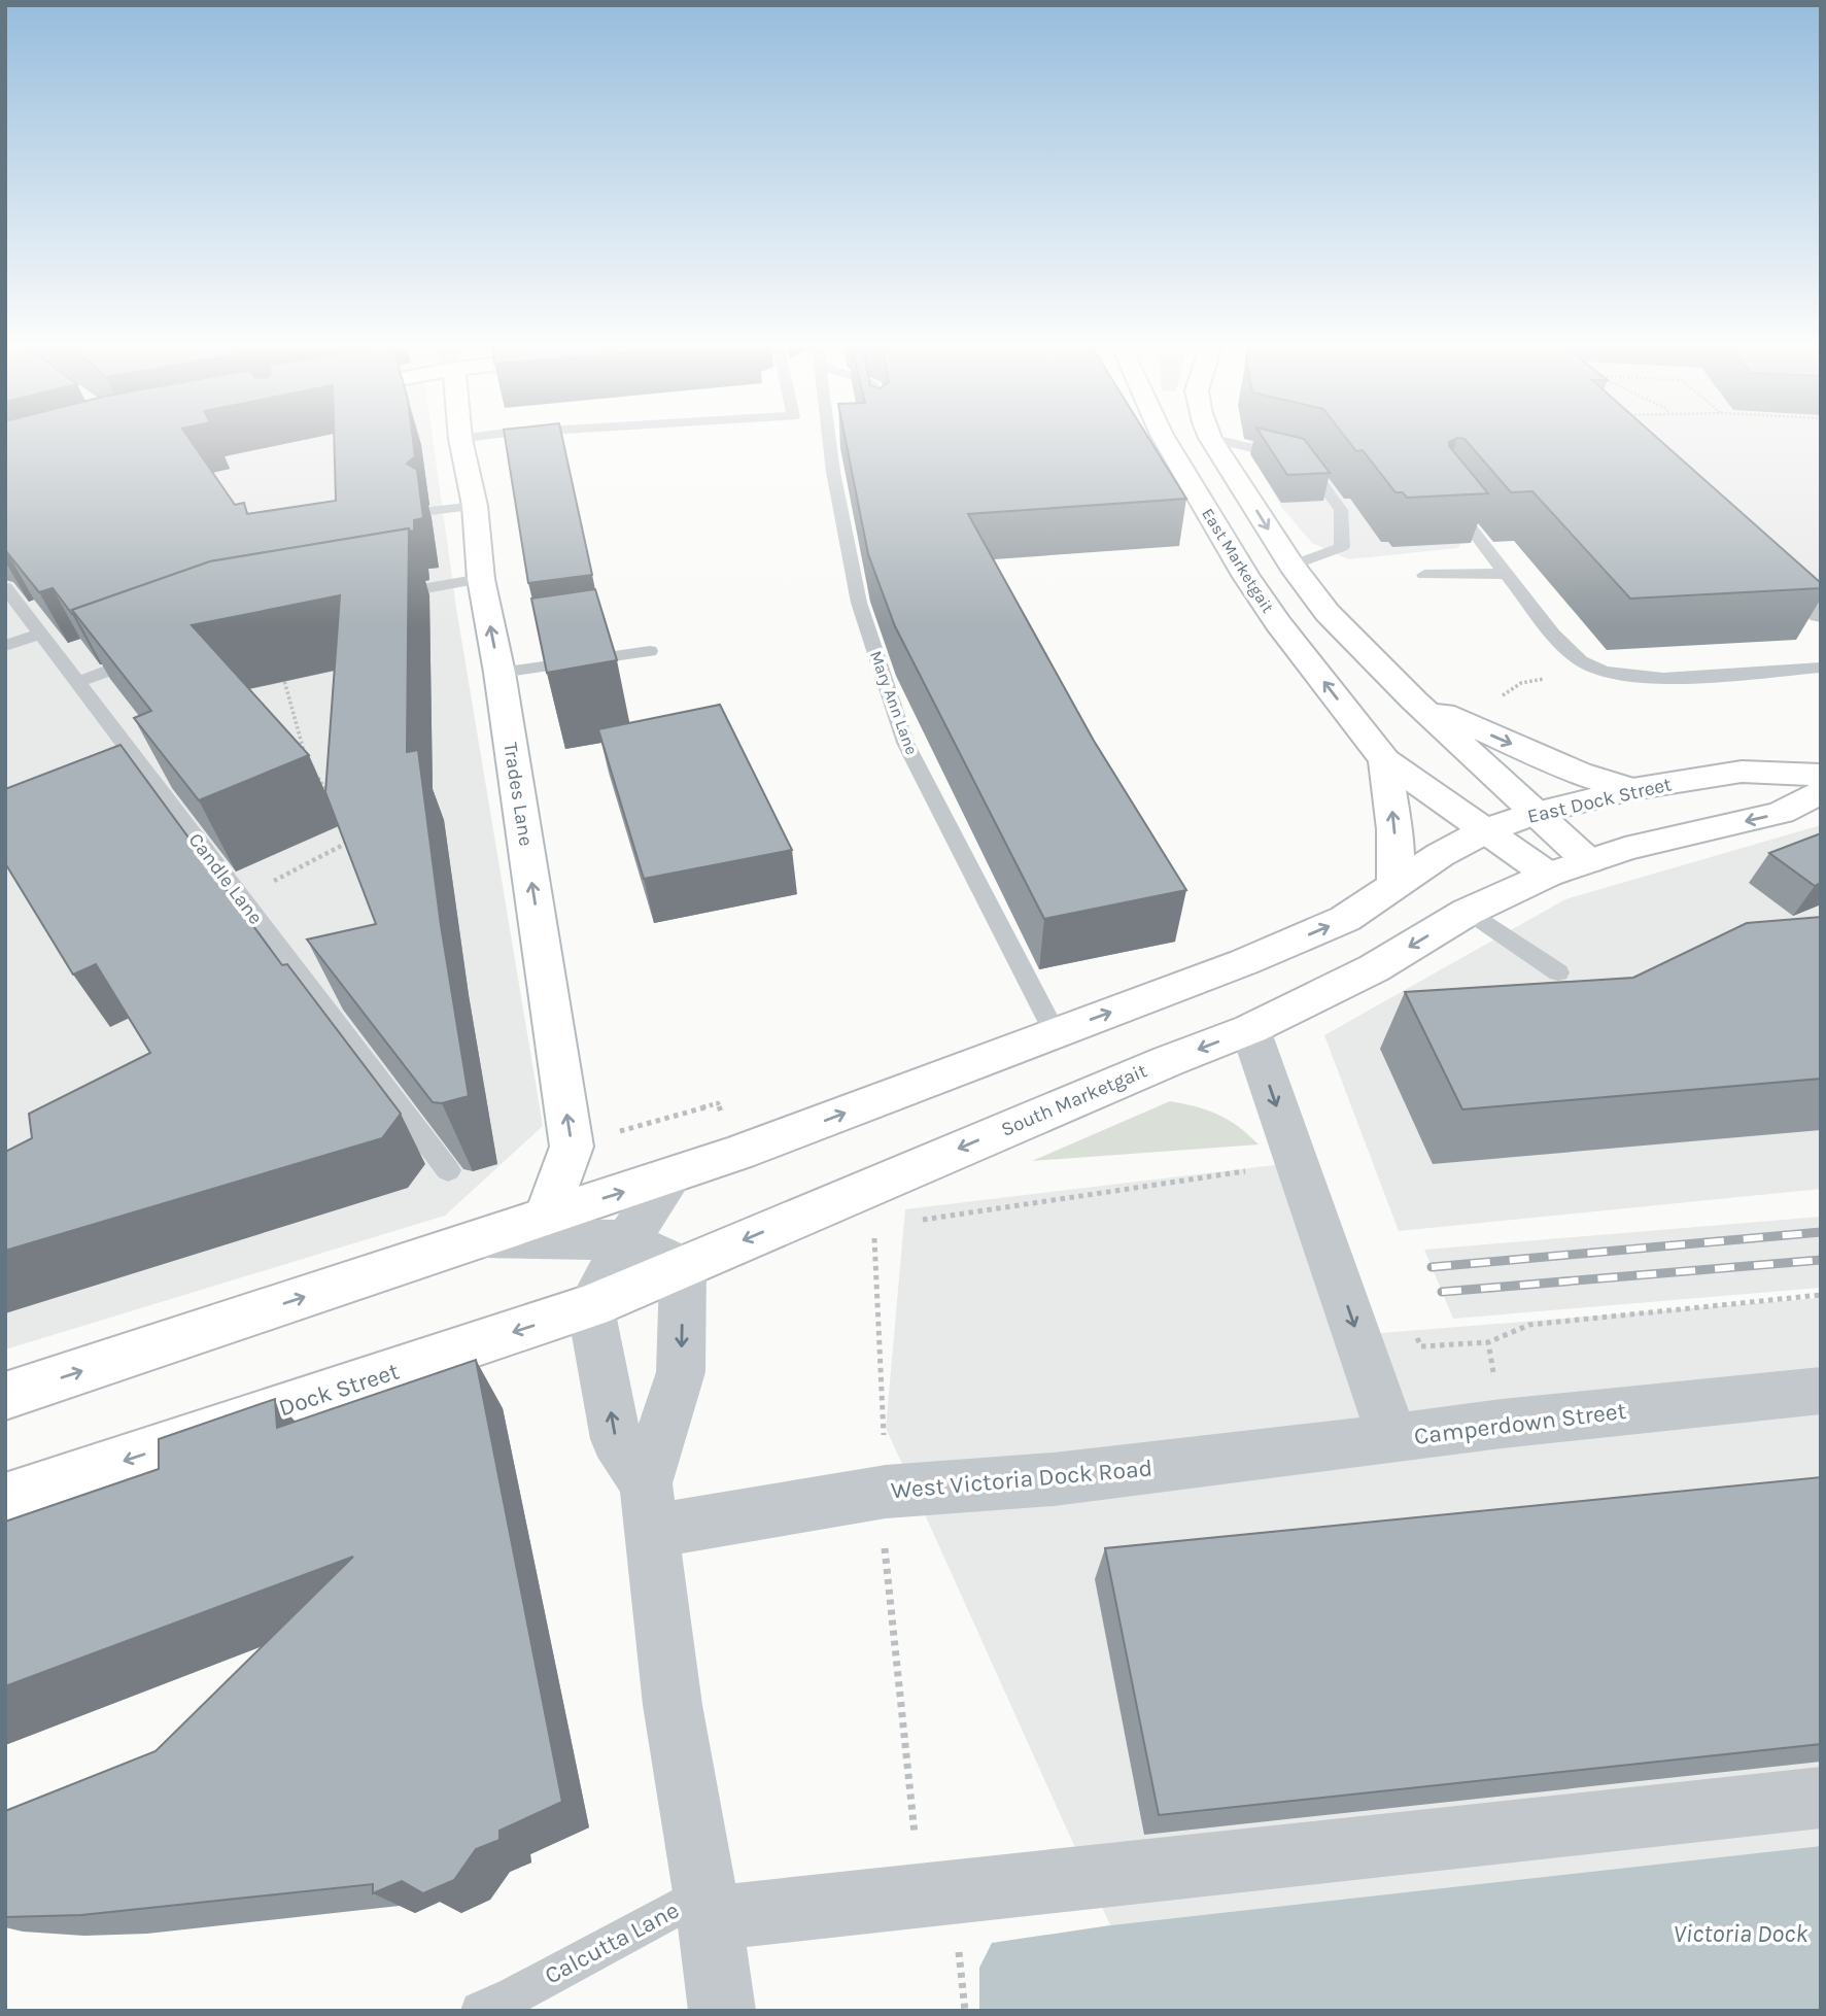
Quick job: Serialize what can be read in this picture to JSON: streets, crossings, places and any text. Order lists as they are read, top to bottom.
{
  "streets": {
    "main road": [
      "East Marketgait",
      "Trades Lane",
      "East Dock Street",
      "South Marketgait",
      "Dock Street"
    ],
    "street": ["Camperdown Street", "West Victoria Dock Road"],
    "lane": ["Mary Ann Lane", "Candle Lane", "Calcutta Lane"]
  },
  "crossings": [
    ["East Marketgait", "East Dock Street"],
    ["East Marketgait", "South Marketgait"],
    ["South Marketgait", "Dock Street"],
    ["South Marketgait", "Camperdown Street"],
    ["Camperdown Street", "West Victoria Dock Road"]
  ],
  "one_way": ["Trades Lane", "Camperdown Street"],
  "water": ["Victoria Dock"]
}
